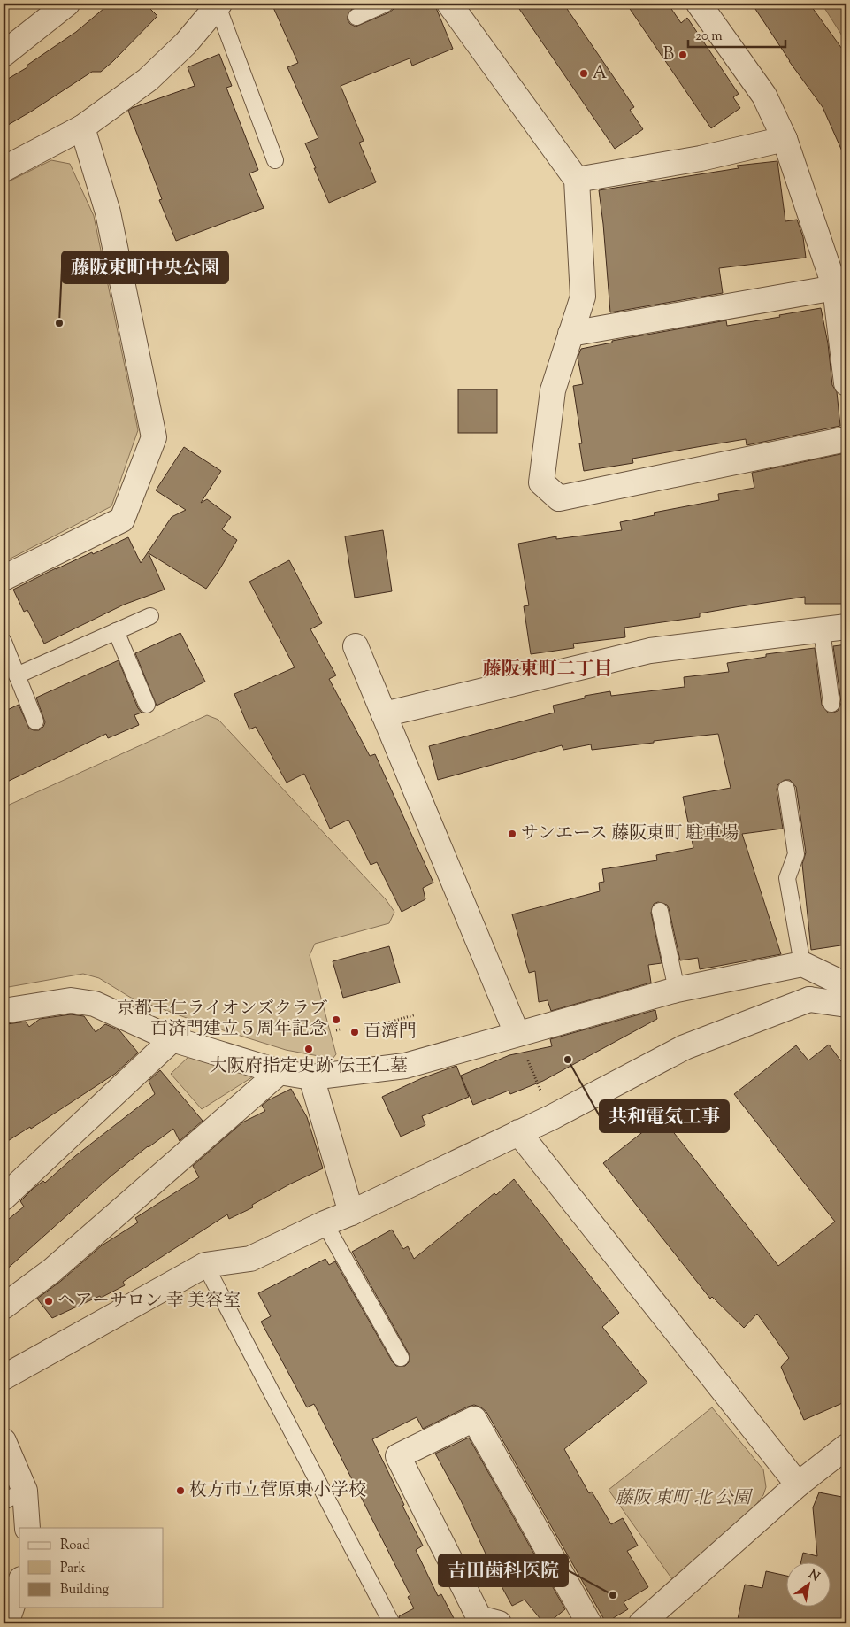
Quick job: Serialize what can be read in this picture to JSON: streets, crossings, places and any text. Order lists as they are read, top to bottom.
{
  "districts": ["藤阪東町二丁目"],
  "parks": ["藤阪 東町 北 公園"],
  "places": [
    "B",
    "A",
    "藤阪東町中央公園",
    "サンエース 藤阪東町 駐車場",
    "京都王仁ライオンズクラブ 百済門建立５周年記念",
    "百濟門",
    "大阪府指定史跡 伝王仁墓",
    "共和電気工事",
    "ヘアーサロン 幸 美容室",
    "枚方市立菅原東小学校",
    "吉田歯科医院"
  ],
  "legend": ["Road", "Park", "Building"],
  "scale_bar": "20 m",
  "north": "top right"
}
